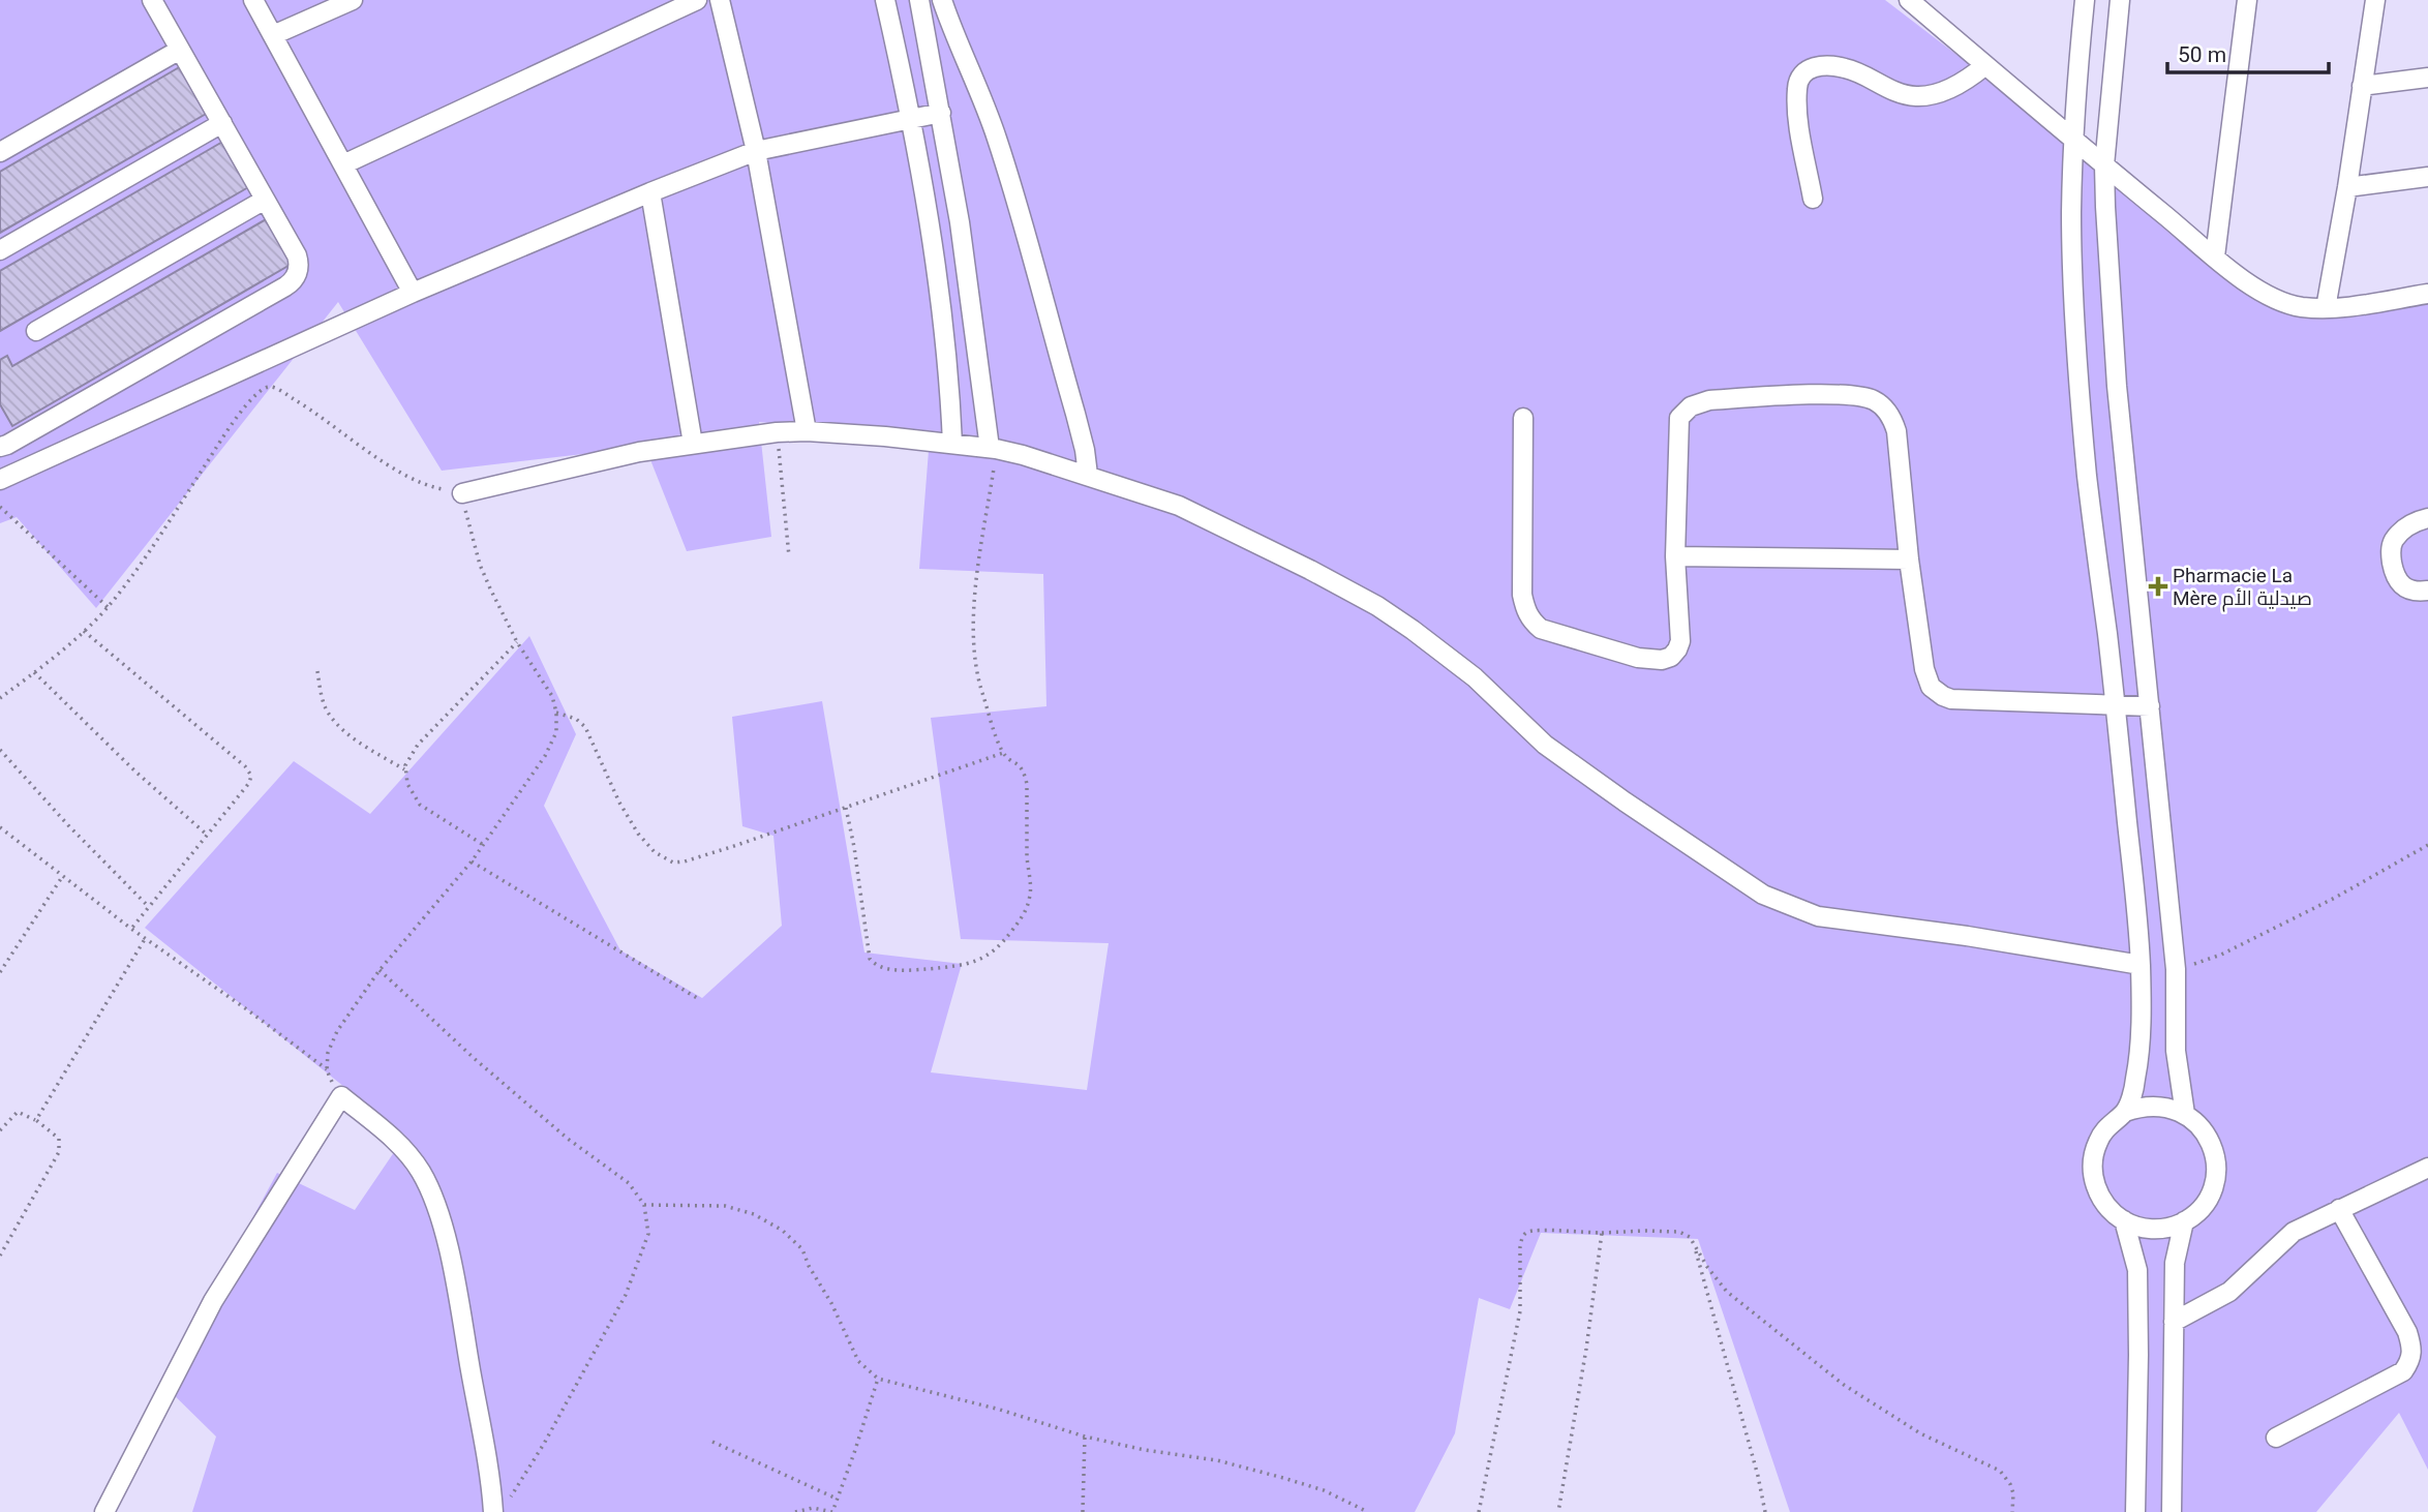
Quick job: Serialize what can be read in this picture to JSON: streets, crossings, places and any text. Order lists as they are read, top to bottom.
{
  "places": {
    "health": ["Pharmacie La Mère صيدلية الأم"]
  },
  "scale_bar": "50 m"
}
